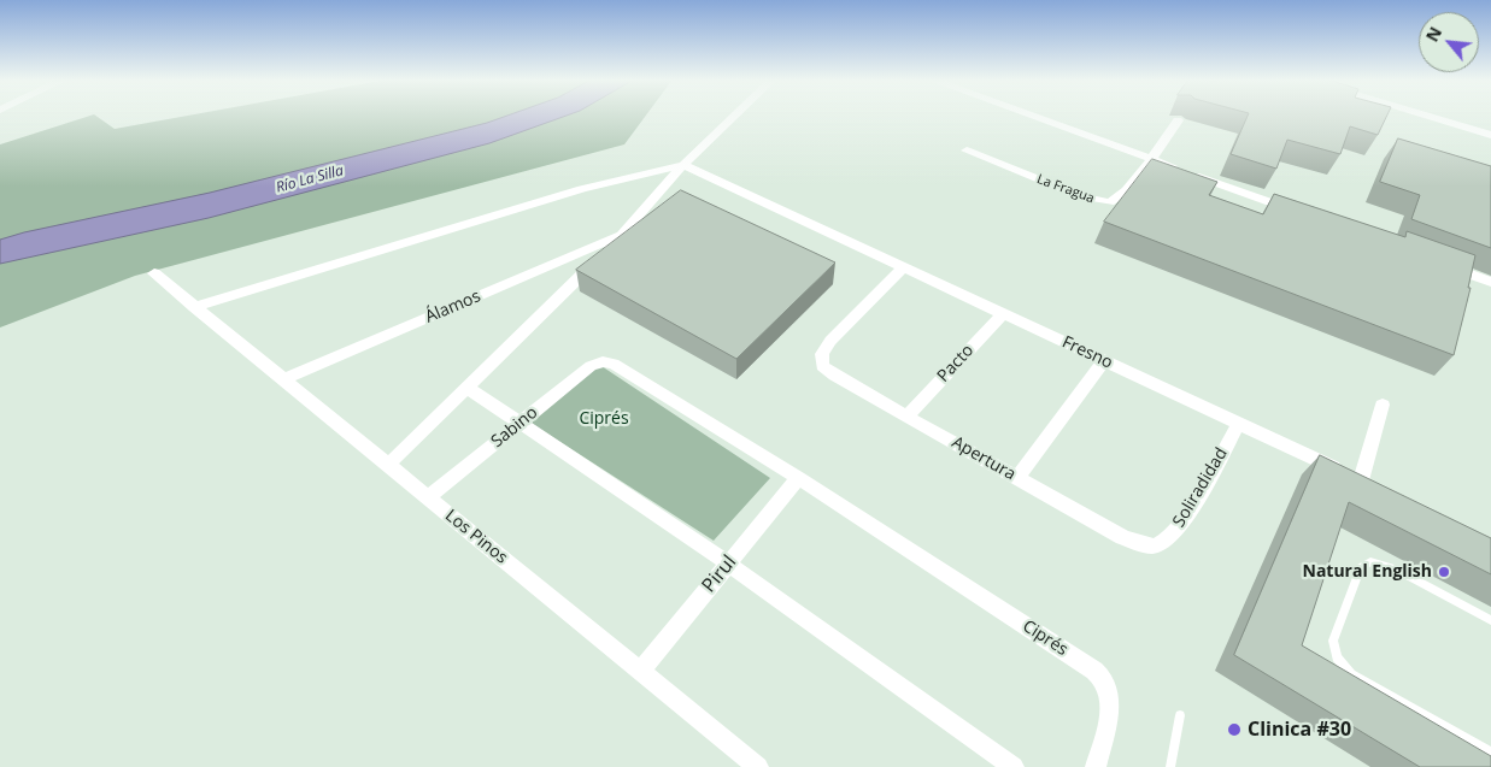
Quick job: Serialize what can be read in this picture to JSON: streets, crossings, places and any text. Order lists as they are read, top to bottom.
{
  "streets": {
    "street": [
      "La Fragua",
      "Álamos",
      "Fresno",
      "Pacto",
      "Sabino",
      "Apertura",
      "Soliradidad",
      "Los Pinos",
      "Pirul",
      "Ciprés"
    ]
  },
  "crossings": [
    ["Álamos", "Los Pinos"],
    ["Fresno", "Pacto"],
    ["Fresno", "Apertura"],
    ["Fresno", "Soliradidad"],
    ["Pacto", "Apertura"],
    ["Sabino", "Los Pinos"],
    ["Sabino", "Ciprés"],
    ["Apertura", "Soliradidad"],
    ["Los Pinos", "Pirul"],
    ["Pirul", "Ciprés"]
  ],
  "water": ["Río La Silla"],
  "parks": ["Ciprés"],
  "places": ["Natural English", "Clinica #30"],
  "north": "top left"
}
